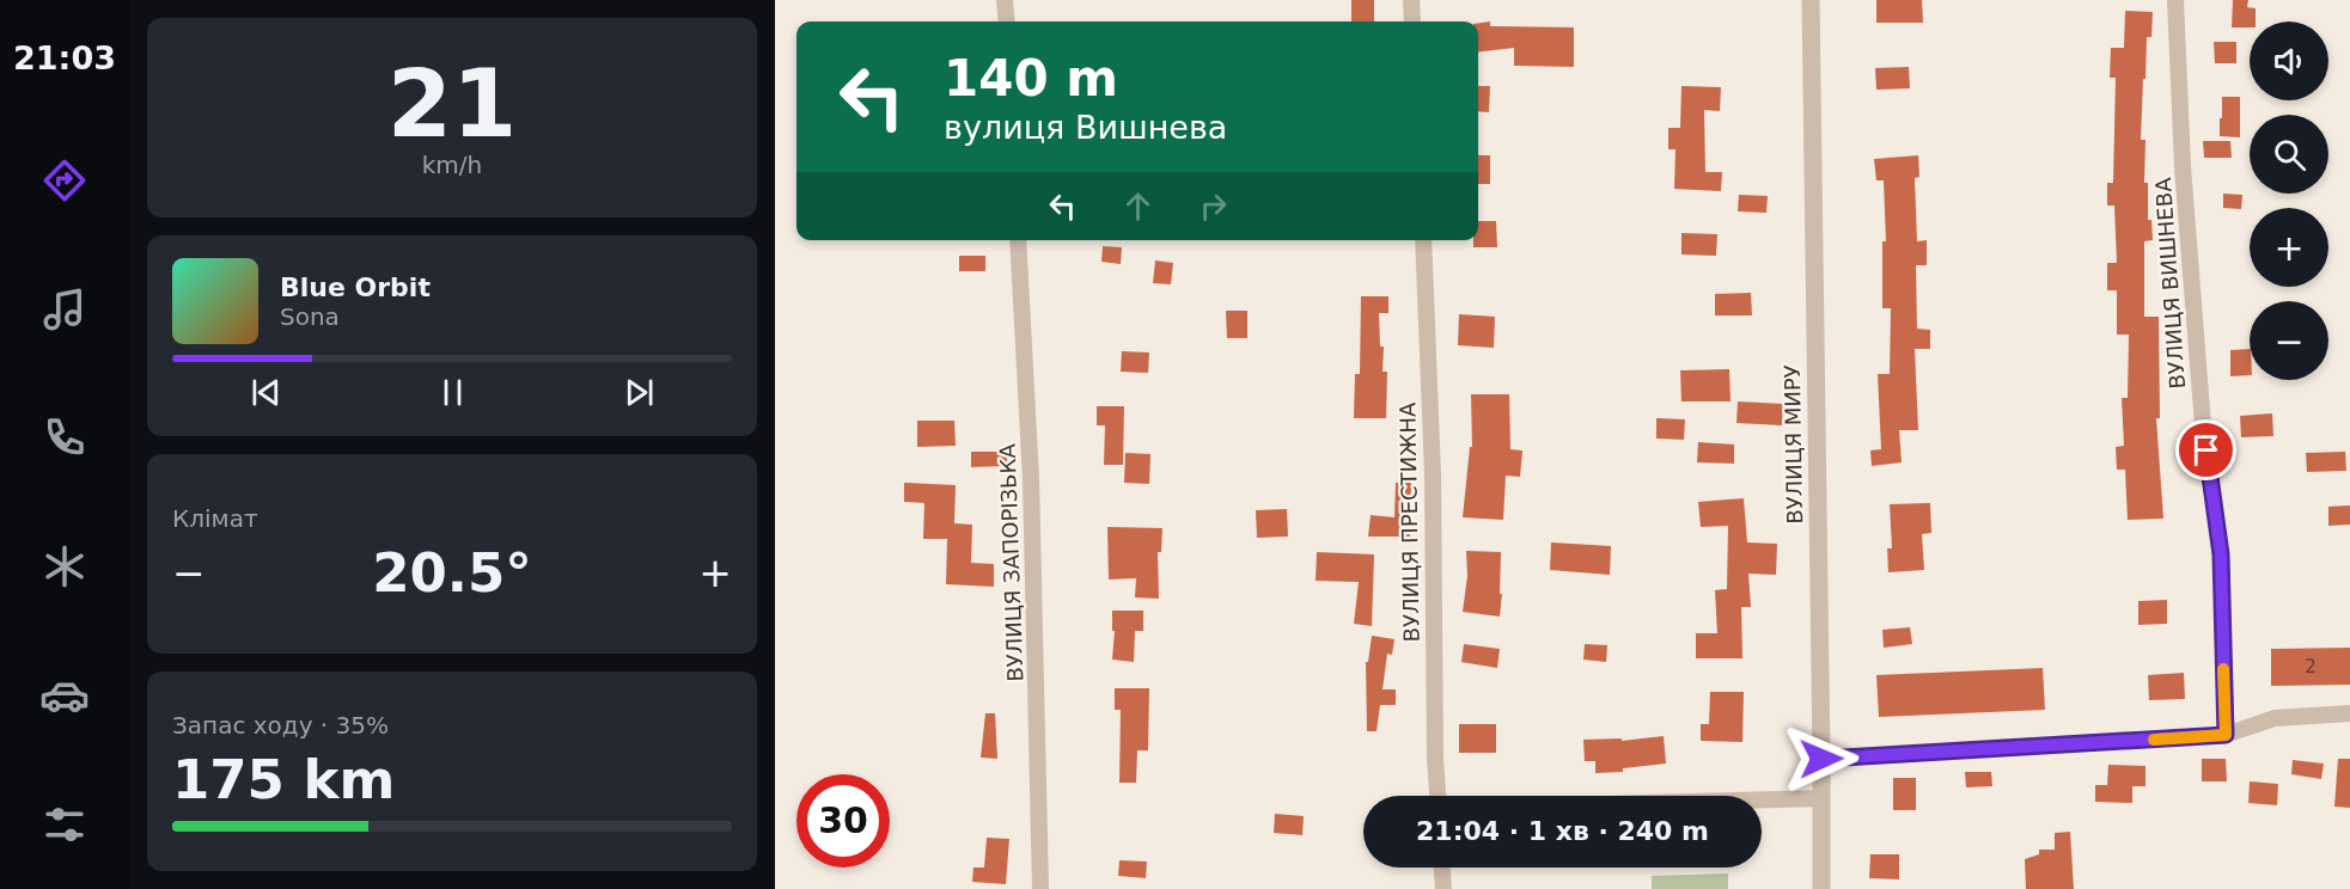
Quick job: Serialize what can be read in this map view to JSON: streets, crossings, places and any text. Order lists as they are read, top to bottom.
{
  "streets": {
    "street": [
      "ВУЛИЦЯ ВИШНЕВА",
      "ВУЛИЦЯ МИРУ",
      "ВУЛИЦЯ ПРЕСТИЖНА",
      "ВУЛИЦЯ ЗАПОРІЗЬКА"
    ]
  },
  "house_numbers": ["2"],
  "page": {
    "tabs": "21:03",
    "tile": [
      ["21", "km/h"],
      "Клімат",
      ["Запас ходу · 35%", "175 km"]
    ],
    "map_buttons": ["+", "−"],
    "turn": ["140 m", "вулиця Вишнева"],
    "song": ["Blue Orbit", "Sona"],
    "heat": ["−", "20.5°", "+"],
    "limit": "30",
    "trip": "21:04 · 1 хв · 240 m"
  }
}
